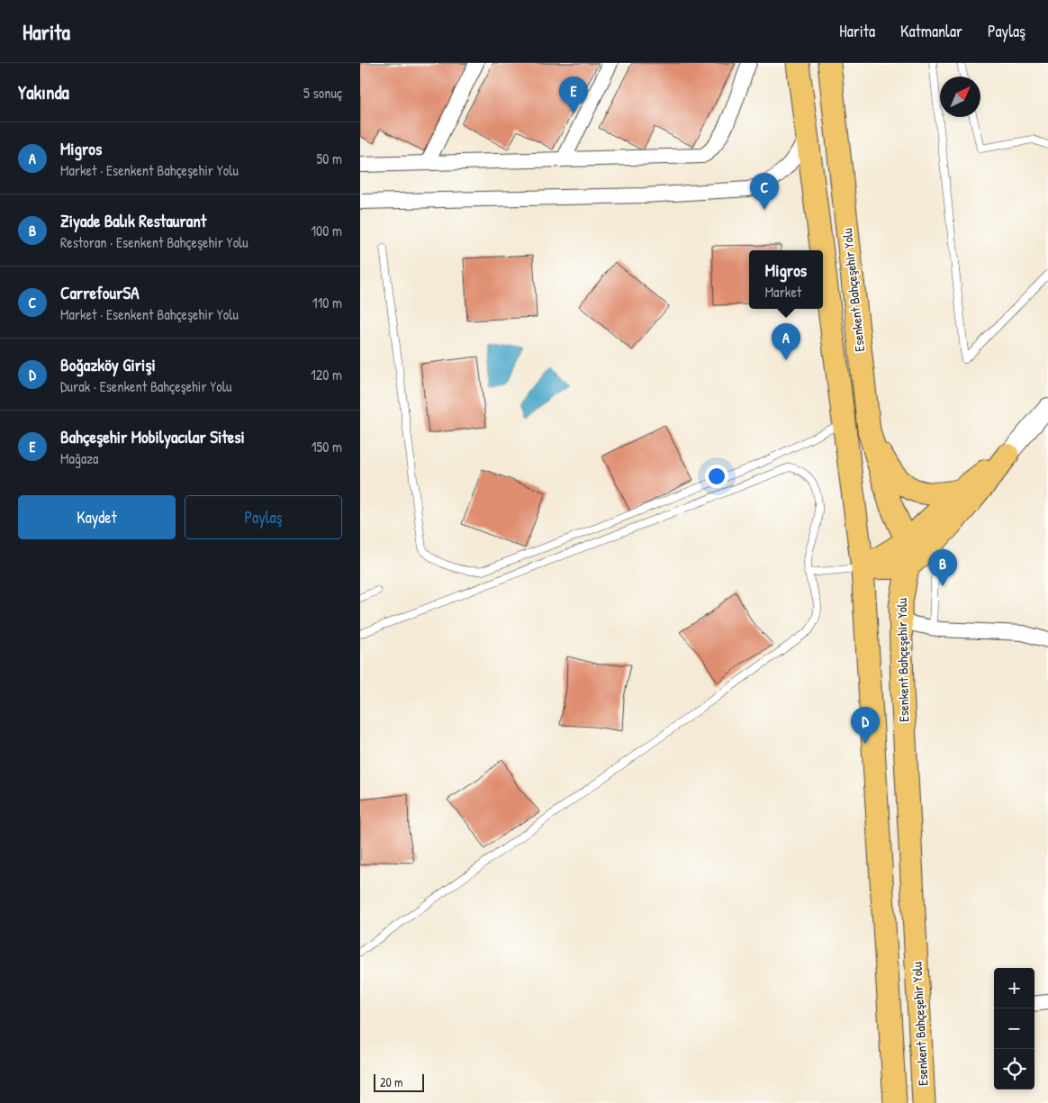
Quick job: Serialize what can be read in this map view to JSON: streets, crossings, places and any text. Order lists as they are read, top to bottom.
{
  "streets": {
    "main road": ["Esenkent Bahçeşehir Yolu"]
  },
  "scale_bar": "20 m",
  "north": "top right",
  "page": {
    "header": "Harita",
    "nav": ["Harita", "Katmanlar", "Paylaş"],
    "heading": ["Yakında", "5 sonuç"],
    "pins": [
      "E",
      "C",
      "A",
      "B",
      "D"
    ],
    "list": [
      {
        "mark": "A",
        "name": "Migros",
        "note": "Market · Esenkent Bahçeşehir Yolu",
        "value": "50 m"
      },
      {
        "mark": "B",
        "name": "Ziyade Balık Restaurant",
        "note": "Restoran · Esenkent Bahçeşehir Yolu",
        "value": "100 m"
      },
      {
        "mark": "C",
        "name": "CarrefourSA",
        "note": "Market · Esenkent Bahçeşehir Yolu",
        "value": "110 m"
      },
      {
        "mark": "D",
        "name": "Boğazköy Girişi",
        "note": "Durak · Esenkent Bahçeşehir Yolu",
        "value": "120 m"
      },
      {
        "mark": "E",
        "name": "Bahçeşehir Mobilyacılar Sitesi",
        "note": "Mağaza",
        "value": "150 m"
      }
    ],
    "popup": ["Migros", "Market"],
    "buttons": ["Kaydet", "Paylaş"],
    "map_buttons": ["+", "−"],
    "scale": "20 m"
  }
}
